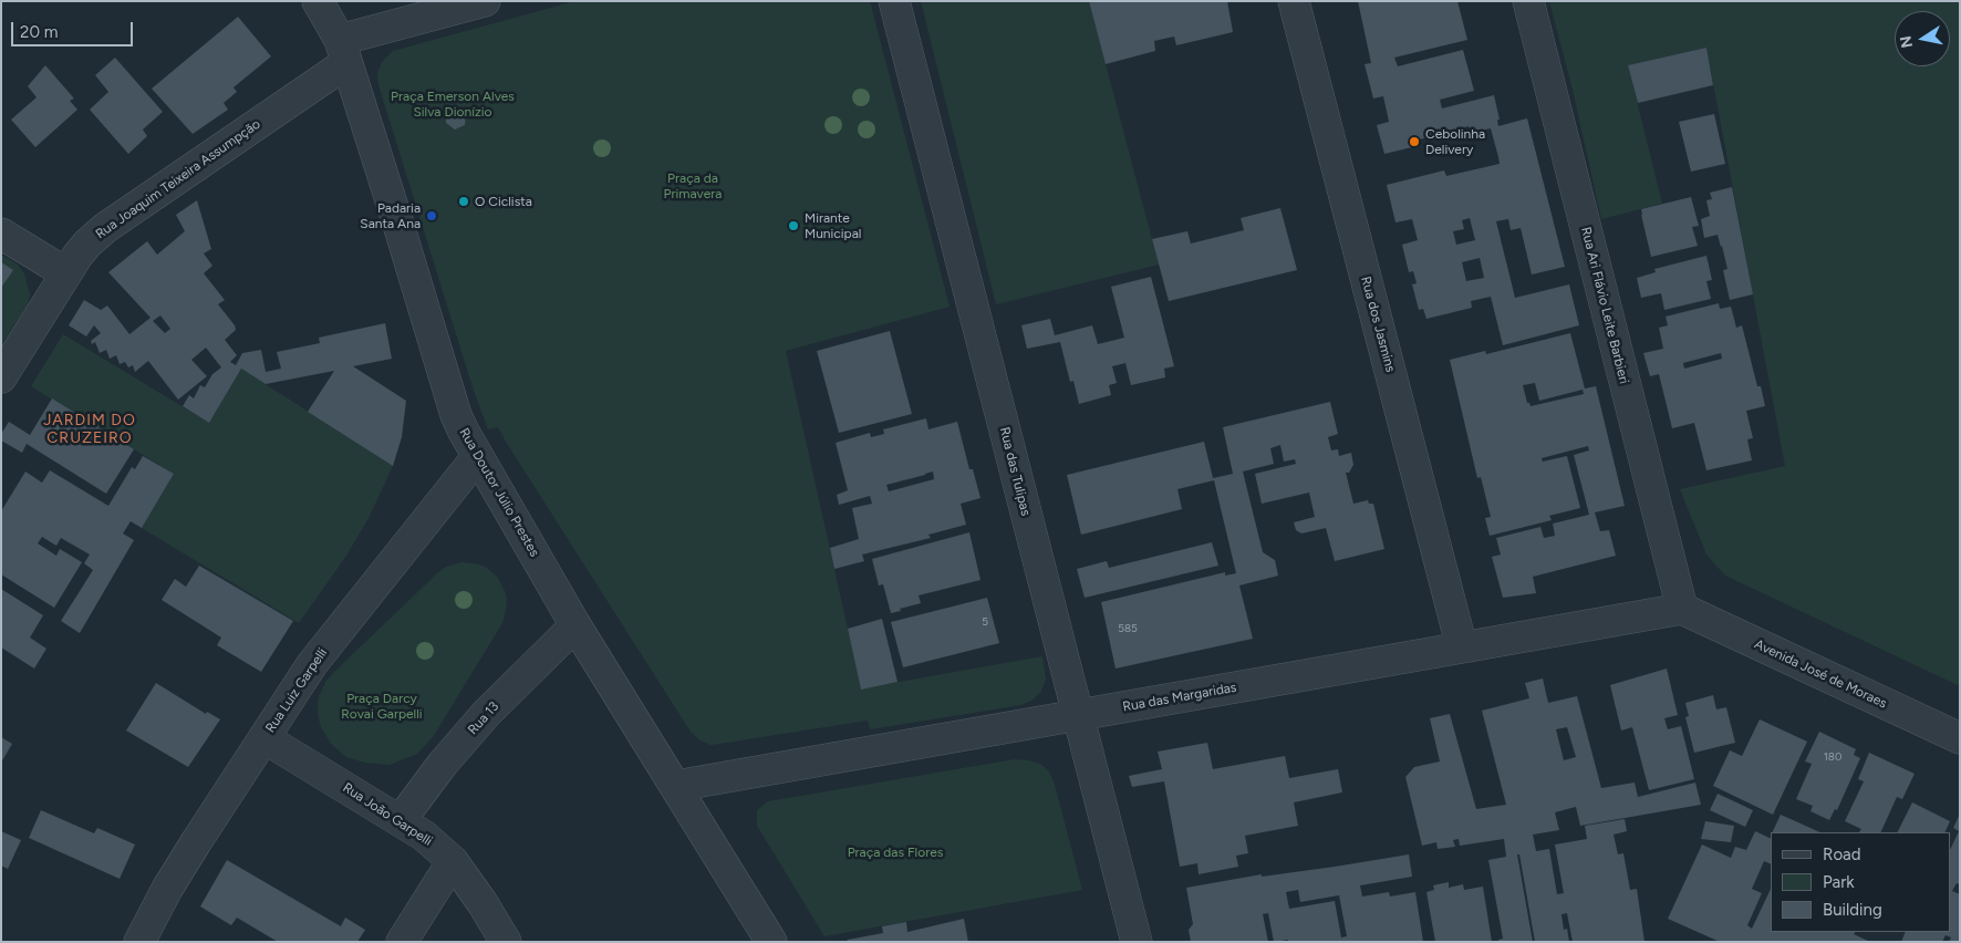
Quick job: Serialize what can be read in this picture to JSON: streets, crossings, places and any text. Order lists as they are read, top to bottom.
{
  "streets": {
    "street": [
      "Rua Joaquim Teixeira Assumpção",
      "Rua Ari Flávio Leite Barbieri",
      "Rua dos Jasmins",
      "Rua das Tulipas",
      "Rua Doutor Júlio Prestes",
      "Avenida José de Moraes",
      "Rua Luiz Garpelli",
      "Rua das Margaridas",
      "Rua 13",
      "Rua João Garpelli"
    ]
  },
  "crossings": [
    ["Rua Joaquim Teixeira Assumpção", "Rua Doutor Júlio Prestes"],
    ["Rua Ari Flávio Leite Barbieri", "Avenida José de Moraes"],
    ["Rua Ari Flávio Leite Barbieri", "Rua das Margaridas"],
    ["Rua dos Jasmins", "Rua das Margaridas"],
    ["Rua das Tulipas", "Rua das Margaridas"],
    ["Rua Doutor Júlio Prestes", "Rua Luiz Garpelli"],
    ["Rua Doutor Júlio Prestes", "Rua das Margaridas"],
    ["Rua Doutor Júlio Prestes", "Rua 13"],
    ["Avenida José de Moraes", "Rua das Margaridas"],
    ["Rua Luiz Garpelli", "Rua João Garpelli"],
    ["Rua 13", "Rua João Garpelli"]
  ],
  "districts": ["JARDIM DO CRUZEIRO"],
  "parks": [
    "Praça Emerson Alves Silva Dionízio",
    "Praça da Primavera",
    "Praça Darcy Rovai Garpelli",
    "Praça das Flores"
  ],
  "places": [
    "Cebolinha Delivery",
    "O Ciclista",
    "Padaria Santa Ana",
    "Mirante Municipal"
  ],
  "house_numbers": ["5", "585", "180"],
  "legend": ["Road", "Park", "Building"],
  "scale_bar": "20 m",
  "north": "left"
}
